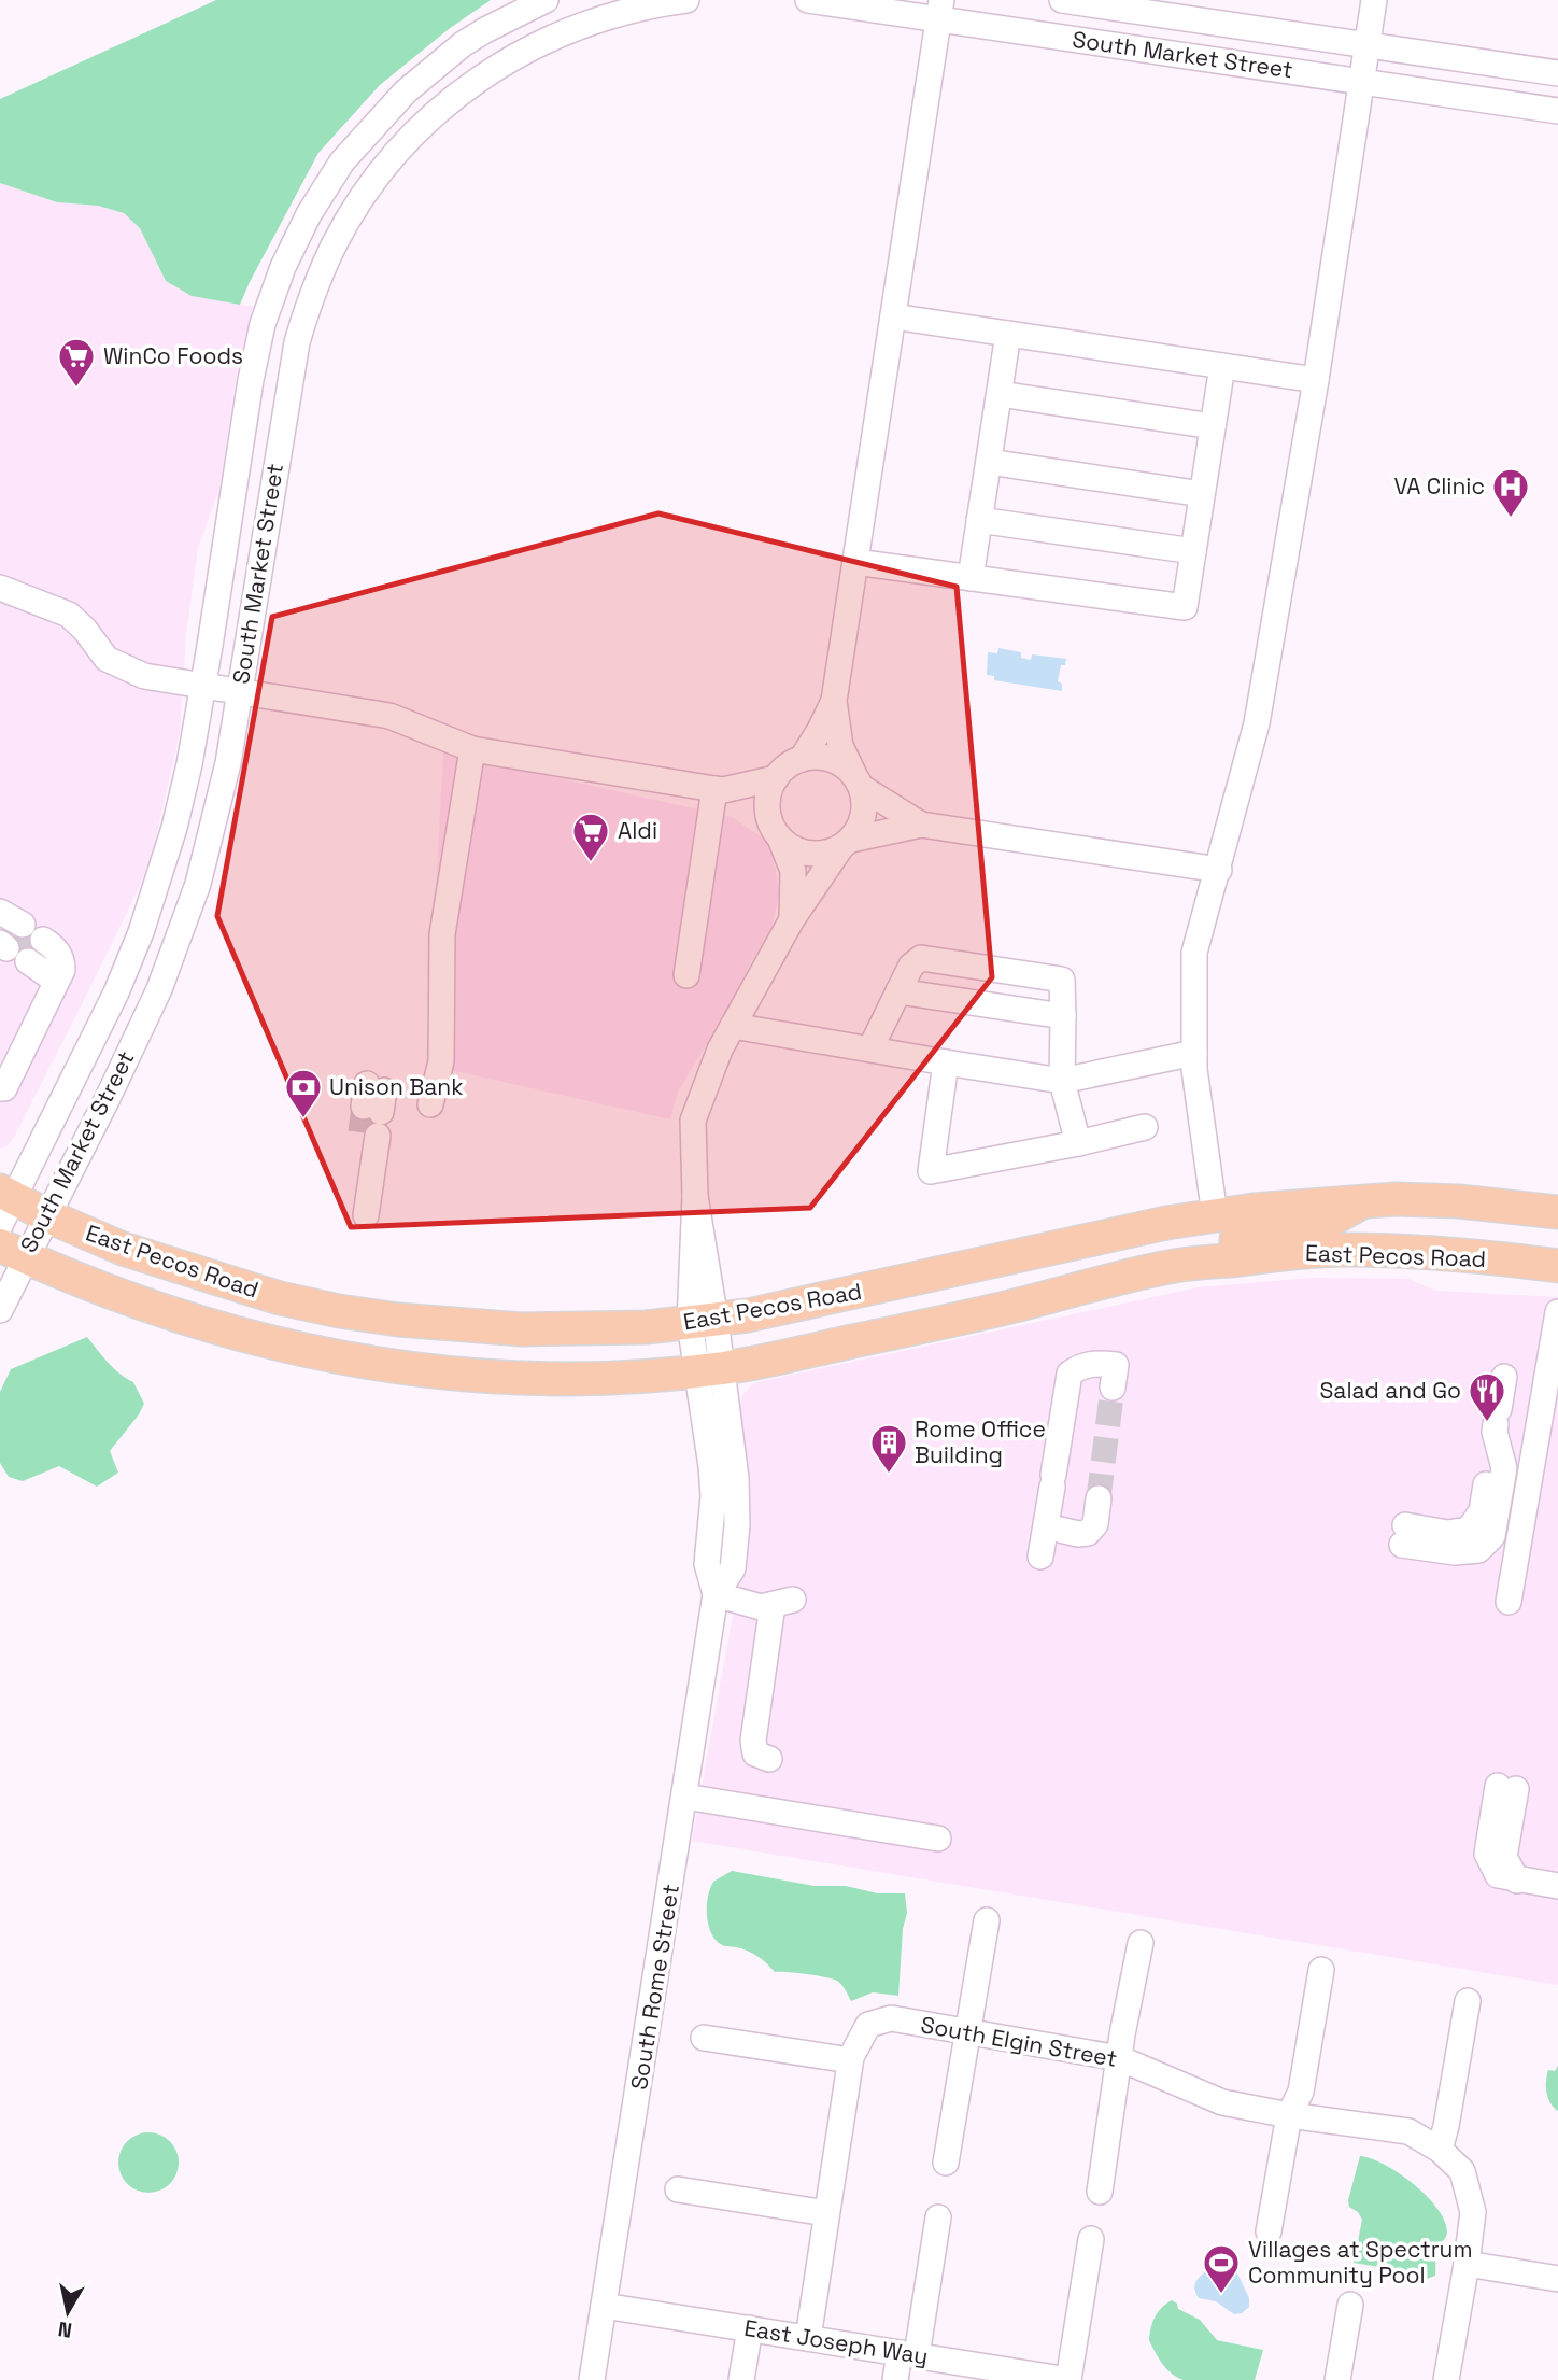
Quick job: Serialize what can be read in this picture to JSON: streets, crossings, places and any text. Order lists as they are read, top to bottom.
{
  "streets": {
    "main road": ["East Pecos Road"],
    "street": [
      "South Market Street",
      "South Rome Street",
      "South Elgin Street",
      "East Joseph Way"
    ]
  },
  "crossings": [
    ["South Market Street", "East Pecos Road"],
    ["East Pecos Road", "South Rome Street"],
    ["South Rome Street", "East Joseph Way"]
  ],
  "places": {
    "supermarket": ["WinCo Foods", "Aldi"],
    "hospital": ["VA Clinic"],
    "bank": ["Unison Bank"],
    "restaurant": ["Salad and Go"],
    "building": ["Rome Office Building"],
    "sports": ["Villages at Spectrum Community Pool"]
  },
  "north": "bottom"
}
